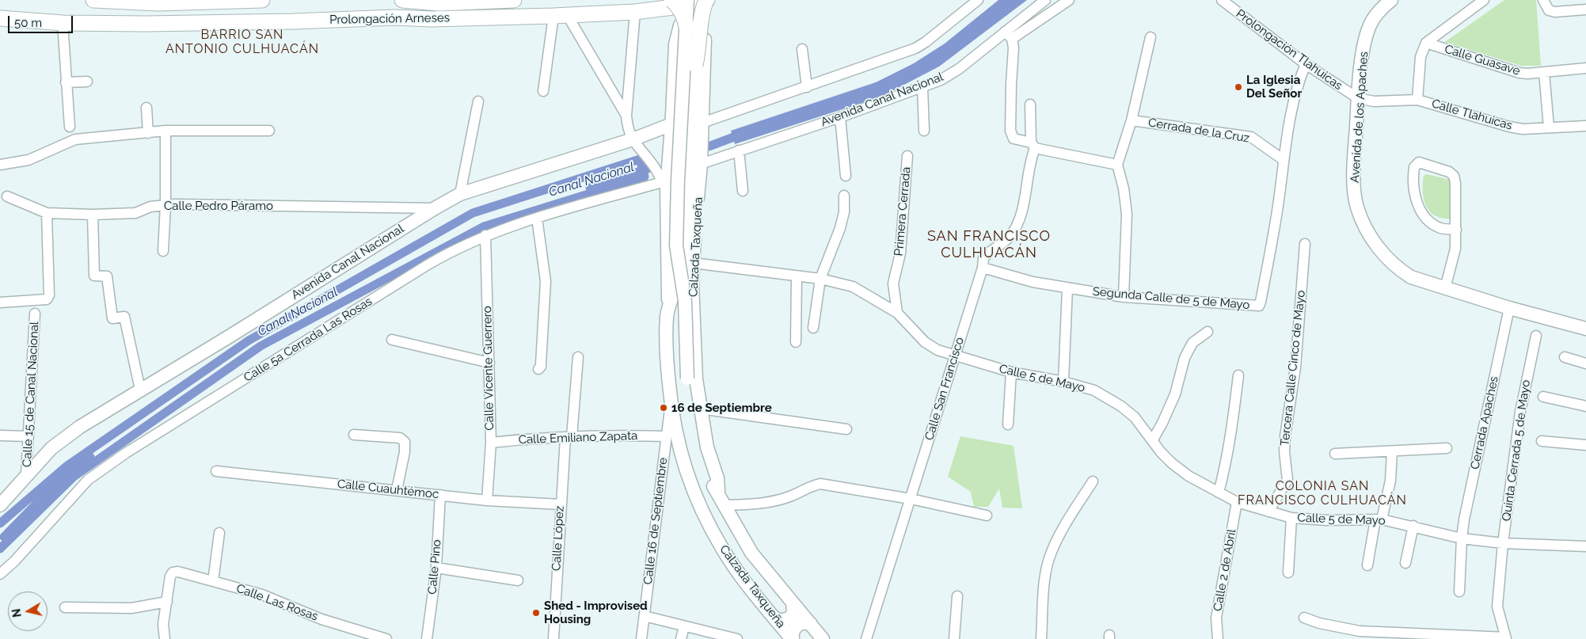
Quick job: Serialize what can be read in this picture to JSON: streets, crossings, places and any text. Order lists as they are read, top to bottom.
{
  "streets": {
    "main road": [
      "Prolongación Arneses",
      "Avenida Canal Nacional",
      "Avenida de los Apaches",
      "Calzada Taxqueña"
    ],
    "street": [
      "Prolongación Tlahuicas",
      "Calle Guasave",
      "Calle Tlahuicas",
      "Cerrada de la Cruz",
      "Calle Pedro Páramo",
      "Primera Cerrada",
      "Segunda Calle de 5 de Mayo",
      "Calle 5a Cerrada Las Rosas",
      "Calle Vicente Guerrero",
      "Tercera Calle Cinco de Mayo",
      "Calle 5 de Mayo",
      "Calle San Francisco",
      "Calle 15 de Canal Nacional",
      "Cerrada Apaches",
      "Calle Emiliano Zapata",
      "Quinta Cerrada 5 de Mayo",
      "Calle Cuauhtémoc",
      "Calle 16 de Septiembre",
      "Calle López",
      "Calle Pino",
      "Calle 2 de Abril",
      "Calle Las Rosas"
    ]
  },
  "crossings": [
    ["Prolongación Arneses", "Calzada Taxqueña"],
    ["Prolongación Tlahuicas", "Calle Tlahuicas"],
    ["Prolongación Tlahuicas", "Avenida de los Apaches"],
    ["Prolongación Tlahuicas", "Segunda Calle de 5 de Mayo"],
    ["Avenida Canal Nacional", "Calle Pedro Páramo"],
    ["Avenida Canal Nacional", "Calzada Taxqueña"],
    ["Avenida Canal Nacional", "Calle 15 de Canal Nacional"],
    ["Calle Tlahuicas", "Avenida de los Apaches"],
    ["Avenida de los Apaches", "Cerrada Apaches"],
    ["Cerrada de la Cruz", "Segunda Calle de 5 de Mayo"],
    ["Primera Cerrada", "Calle 5 de Mayo"],
    ["Calzada Taxqueña", "Calle 5a Cerrada Las Rosas"],
    ["Calzada Taxqueña", "Calle 5 de Mayo"],
    ["Calzada Taxqueña", "Calle 16 de Septiembre"],
    ["Segunda Calle de 5 de Mayo", "Calle San Francisco"],
    ["Calle 5a Cerrada Las Rosas", "Calle Vicente Guerrero"],
    ["Calle Vicente Guerrero", "Calle Emiliano Zapata"],
    ["Calle Vicente Guerrero", "Calle Cuauhtémoc"],
    ["Tercera Calle Cinco de Mayo", "Calle 5 de Mayo"],
    ["Calle 5 de Mayo", "Calle San Francisco"],
    ["Calle 5 de Mayo", "Cerrada Apaches"],
    ["Calle 5 de Mayo", "Quinta Cerrada 5 de Mayo"],
    ["Calle 5 de Mayo", "Calle 2 de Abril"],
    ["Calle Emiliano Zapata", "Calle 16 de Septiembre"],
    ["Calle Emiliano Zapata", "Calle López"],
    ["Calle Cuauhtémoc", "Calle López"],
    ["Calle Cuauhtémoc", "Calle Pino"]
  ],
  "districts": ["BARRIO SAN ANTONIO CULHUACÁN", "SAN FRANCISCO CULHUACÁN", "COLONIA SAN FRANCISCO CULHUACÁN"],
  "water": ["Canal Nacional"],
  "places": ["La Iglesia Del Señor", "16 de Septiembre", "Shed - Improvised Housing"],
  "scale_bar": "50 m",
  "north": "left"
}
